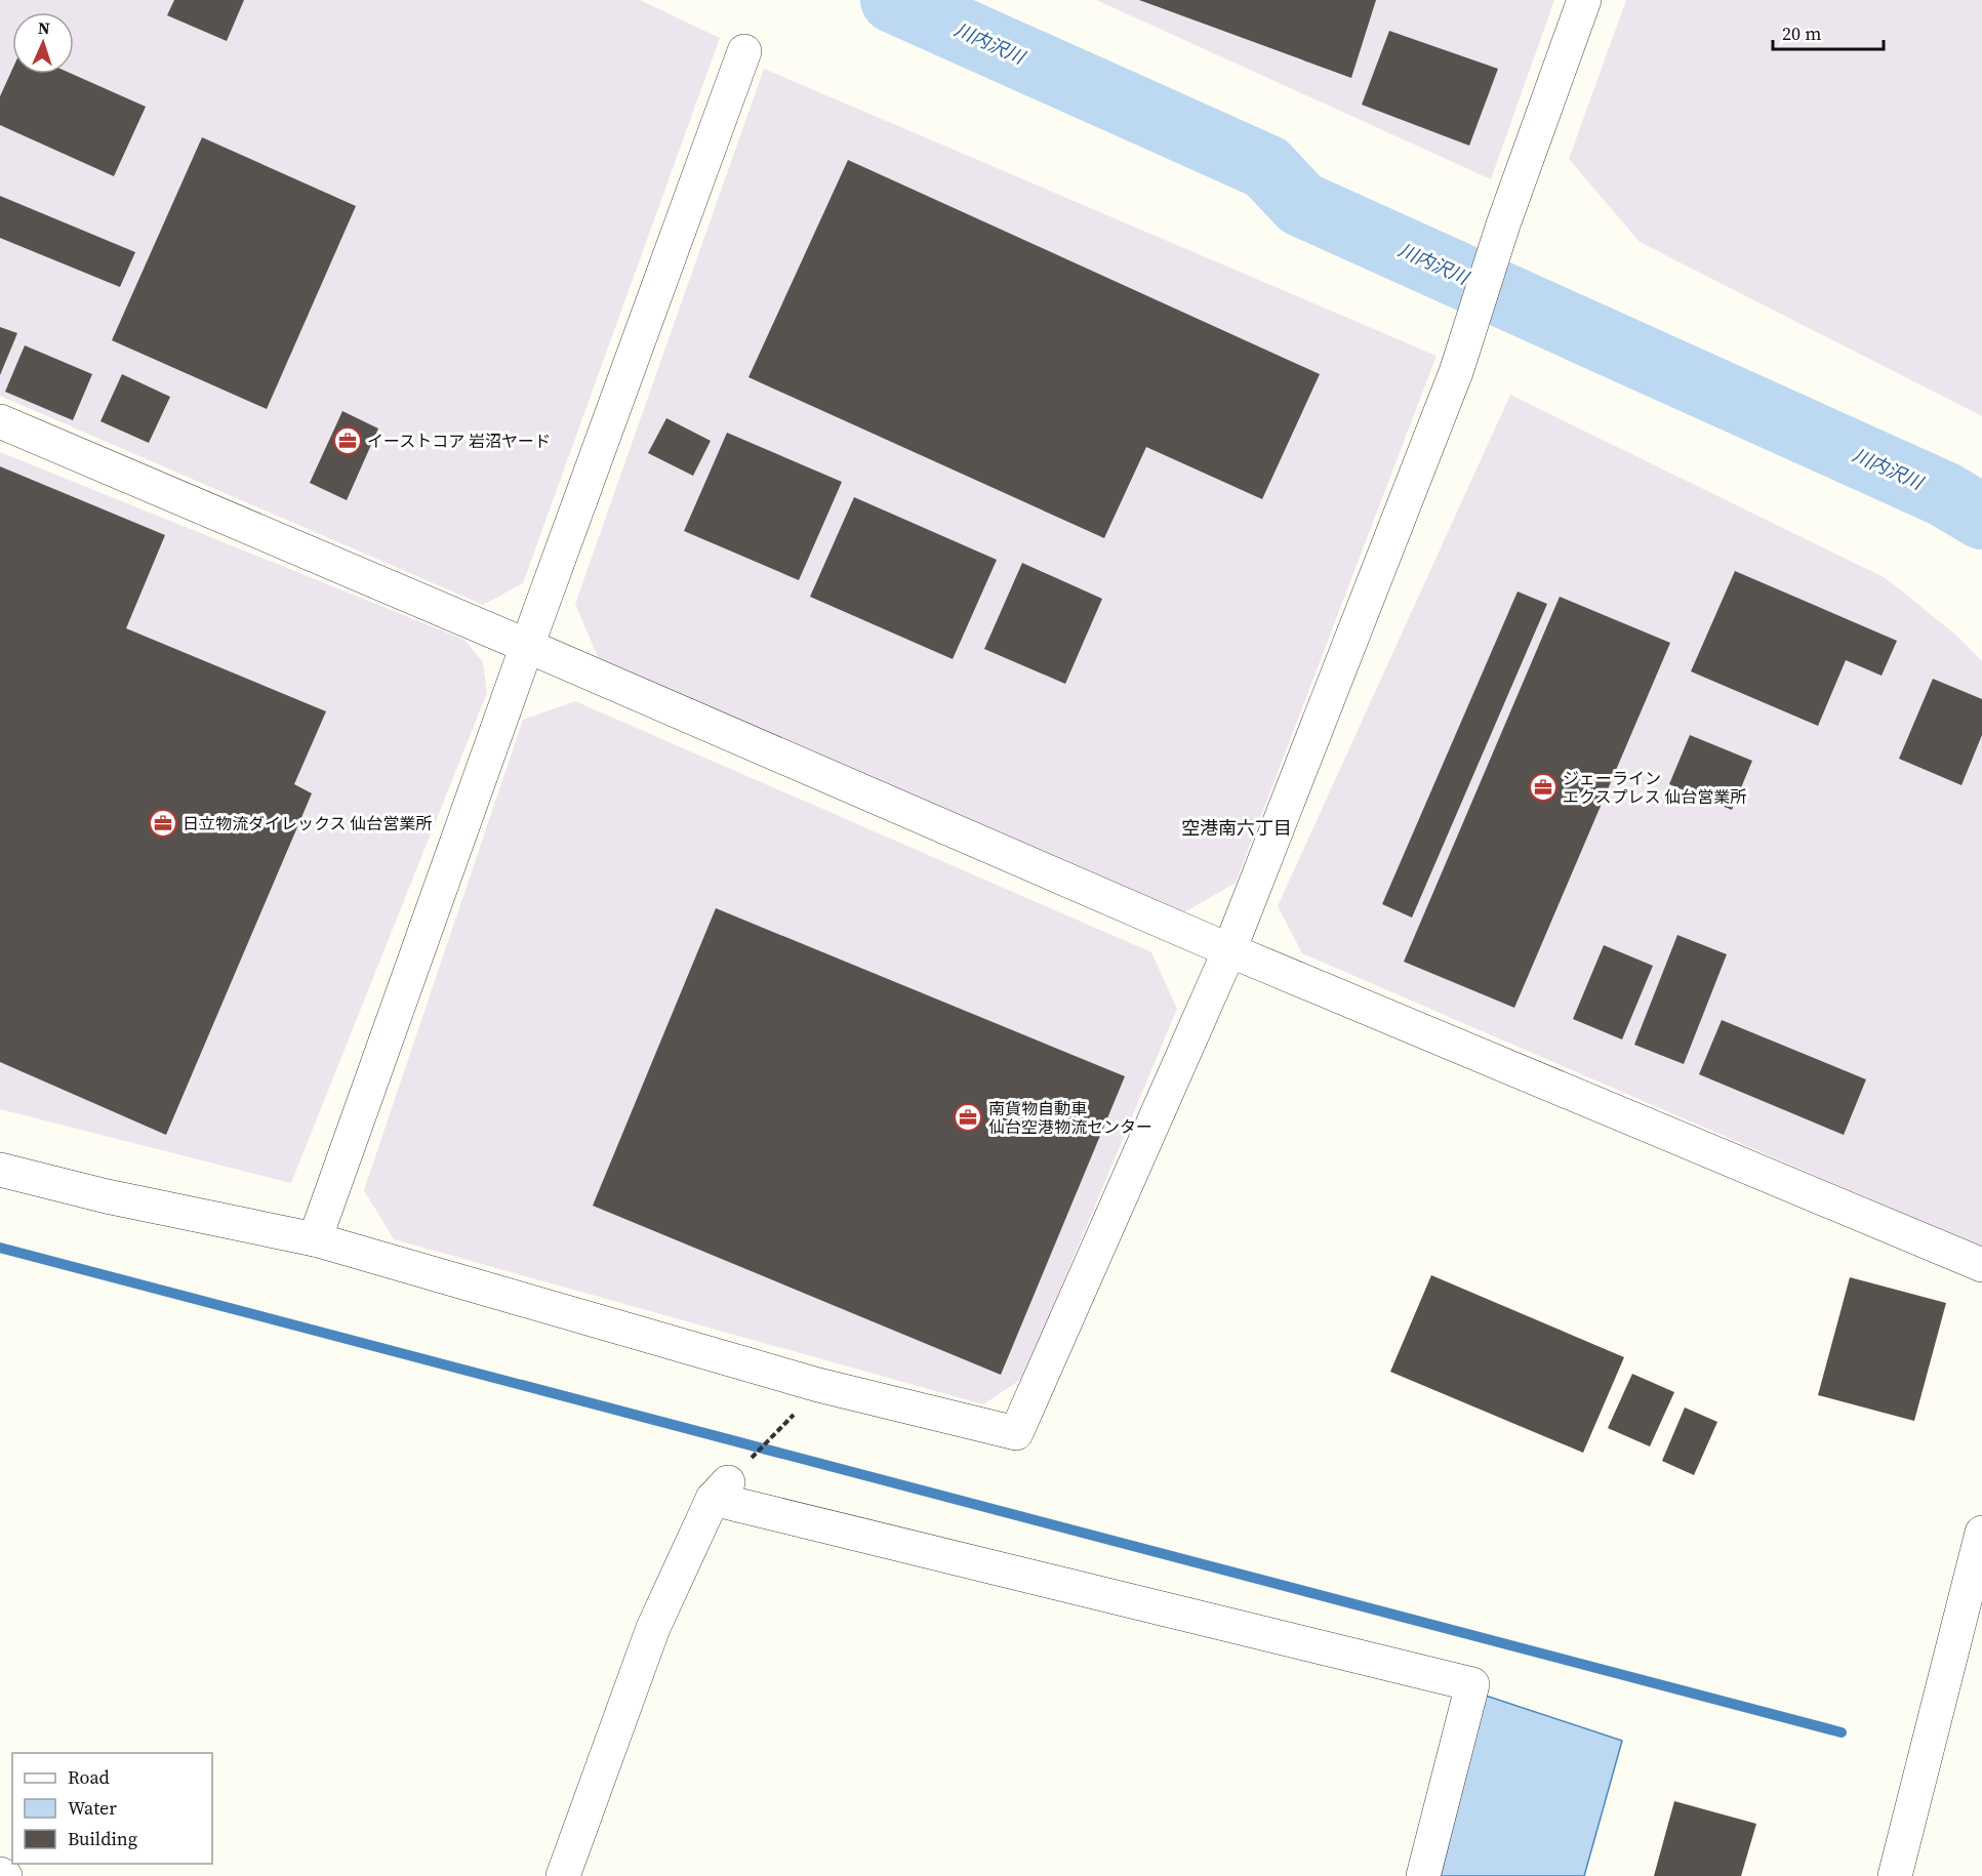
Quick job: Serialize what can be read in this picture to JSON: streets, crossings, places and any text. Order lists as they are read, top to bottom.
{
  "districts": ["空港南六丁目"],
  "water": ["川内沢川"],
  "places": {
    "office": [
      "イーストコア 岩沼ヤード",
      "ジェーライン エクスプレス 仙台営業所",
      "日立物流ダイレックス 仙台営業所",
      "南貨物自動車 仙台空港物流センター"
    ]
  },
  "legend": ["Road", "Water", "Building"],
  "scale_bar": "20 m",
  "north": "top"
}
